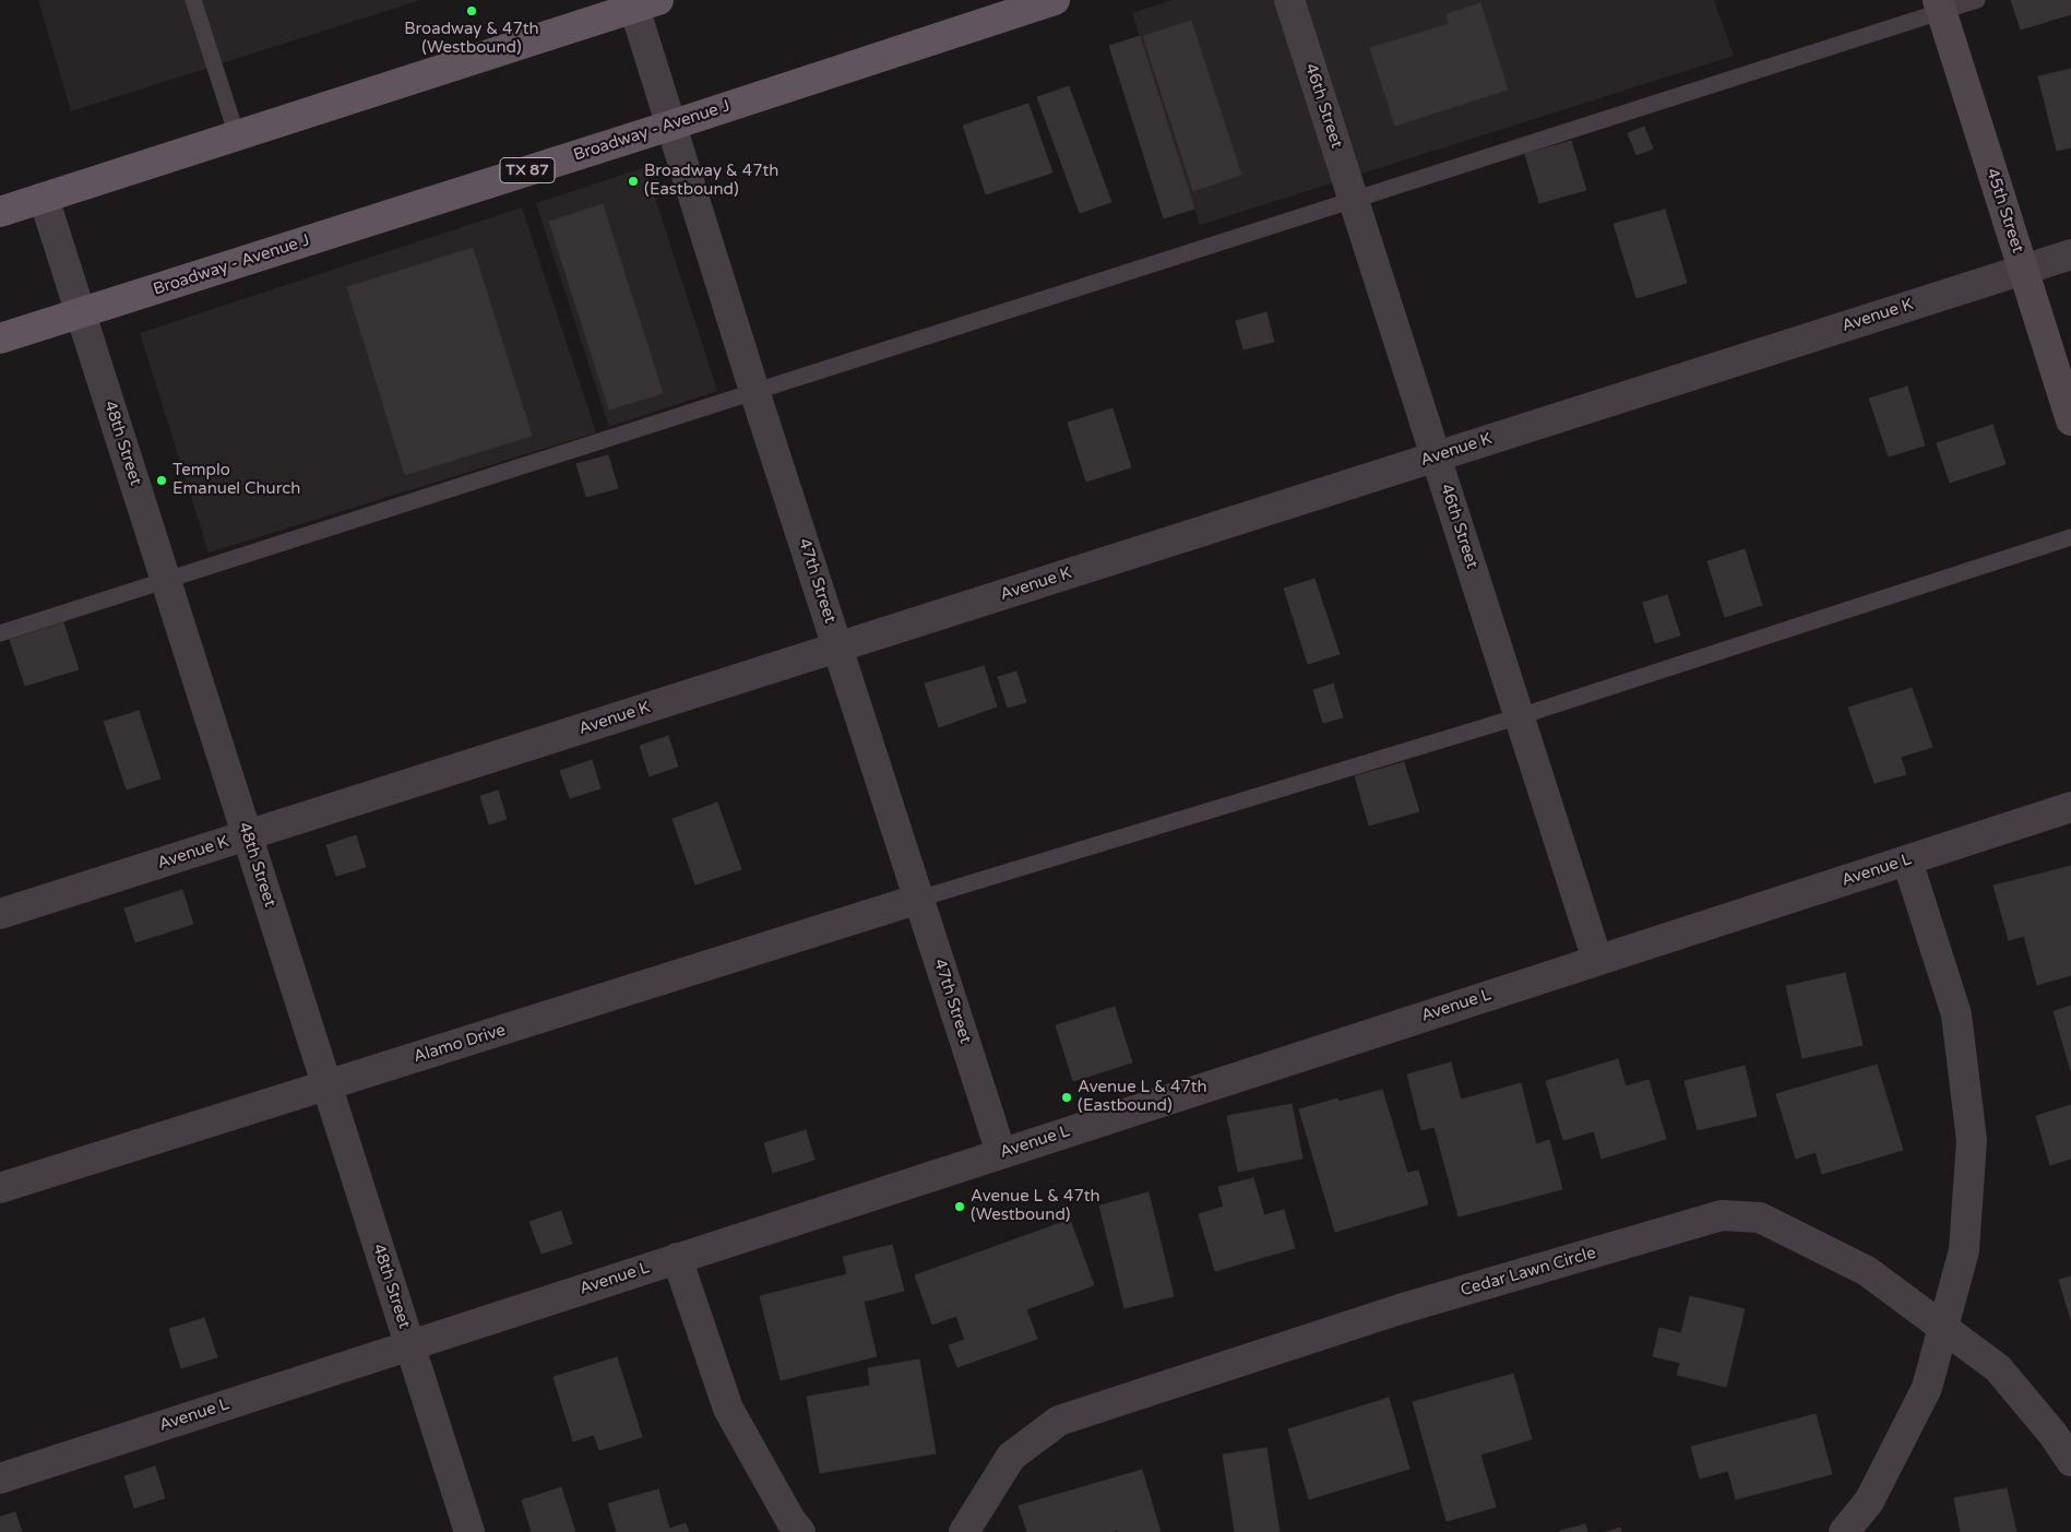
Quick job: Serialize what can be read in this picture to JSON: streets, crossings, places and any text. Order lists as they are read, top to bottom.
{
  "streets": {
    "main road": ["Broadway - Avenue J", "TX 87", "45th Street"],
    "street": [
      "46th Street",
      "Avenue K",
      "48th Street",
      "47th Street",
      "Avenue L",
      "Alamo Drive",
      "Cedar Lawn Circle"
    ]
  },
  "crossings": [
    ["46th Street", "Avenue K"],
    ["46th Street", "Avenue L"],
    ["Broadway - Avenue J", "48th Street"],
    ["Broadway - Avenue J", "47th Street"],
    ["45th Street", "Avenue K"],
    ["Avenue K", "48th Street"],
    ["Avenue K", "47th Street"],
    ["48th Street", "Avenue L"],
    ["48th Street", "Alamo Drive"],
    ["47th Street", "Avenue L"],
    ["47th Street", "Alamo Drive"]
  ],
  "places": [
    "Broadway & 47th (Westbound)",
    "Broadway & 47th (Eastbound)",
    "Templo Emanuel Church",
    "Avenue L & 47th (Eastbound)",
    "Avenue L & 47th (Westbound)"
  ]
}
